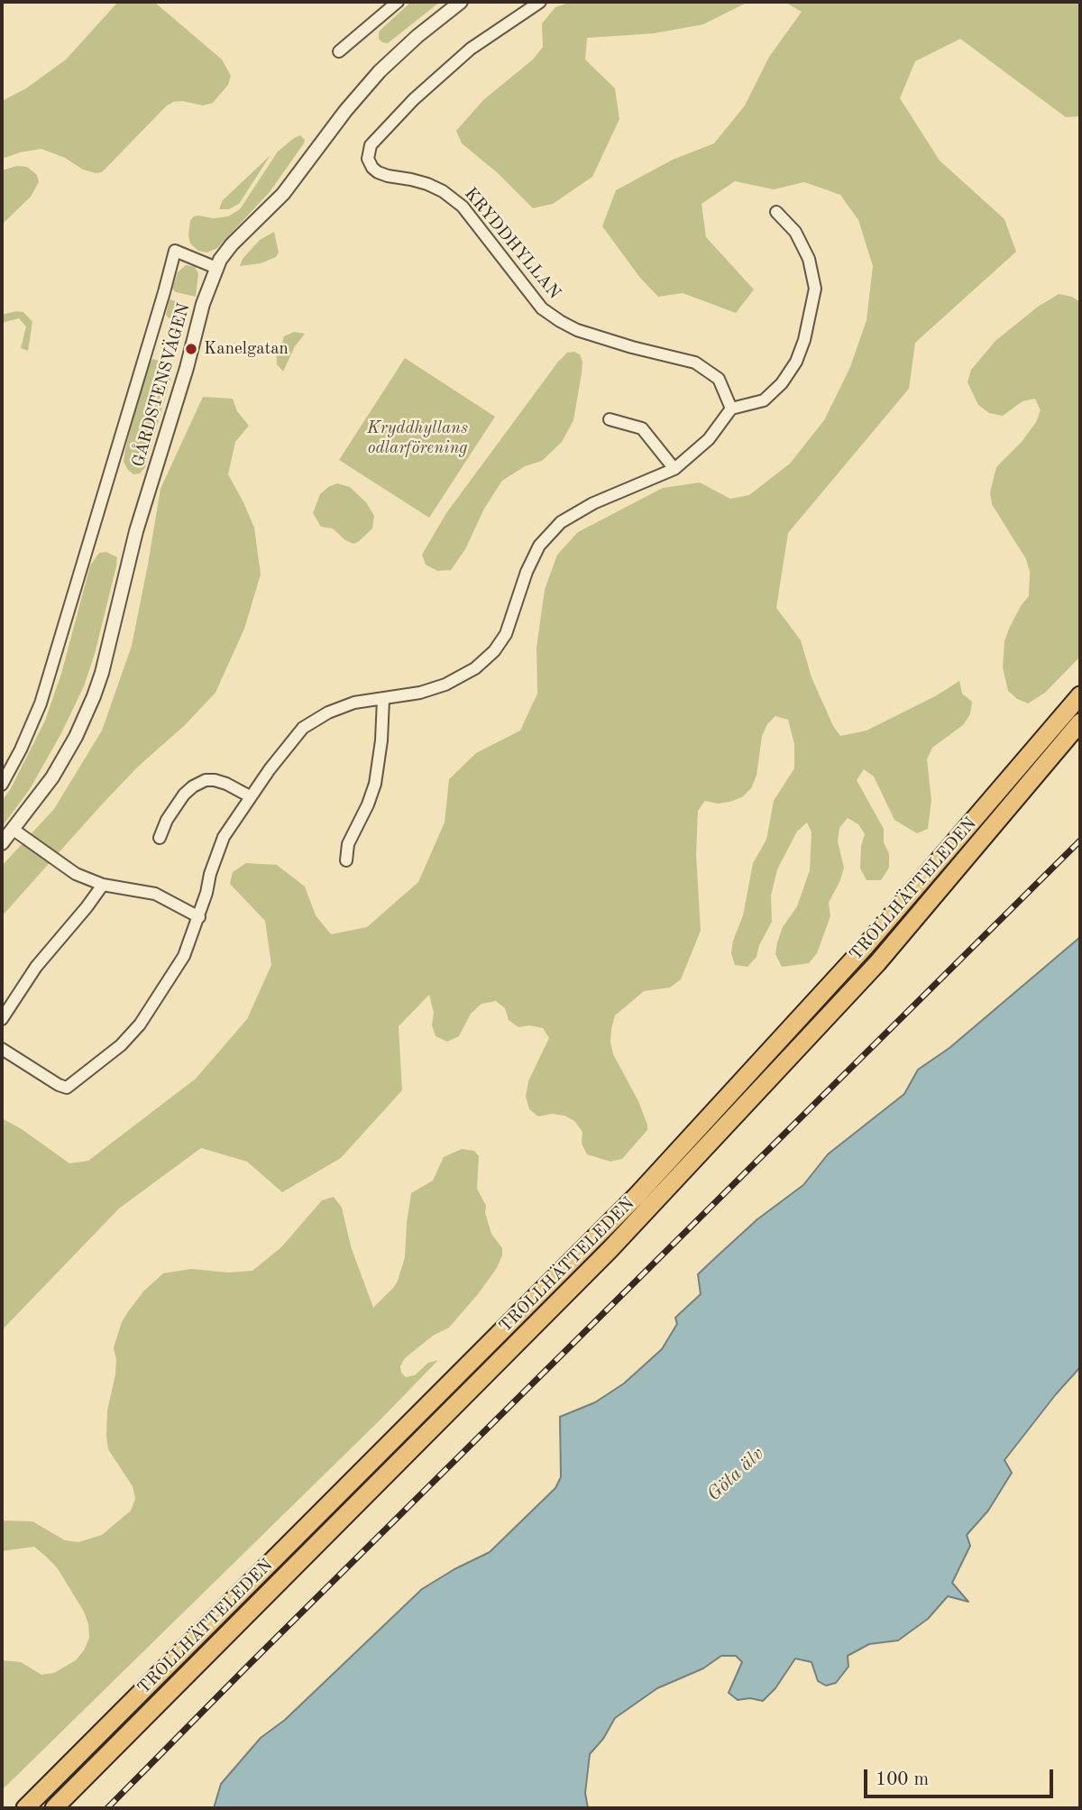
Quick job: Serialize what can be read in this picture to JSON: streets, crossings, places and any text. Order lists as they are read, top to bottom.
{
  "streets": {
    "highway": ["TROLLHÄTTELEDEN"],
    "street": ["KRYDDHYLLAN", "GÅRDSTENSVÄGEN"]
  },
  "water": ["Göta älv"],
  "parks": ["Kryddhyllans odlarförening"],
  "places": ["Kanelgatan"],
  "scale_bar": "100 m"
}
